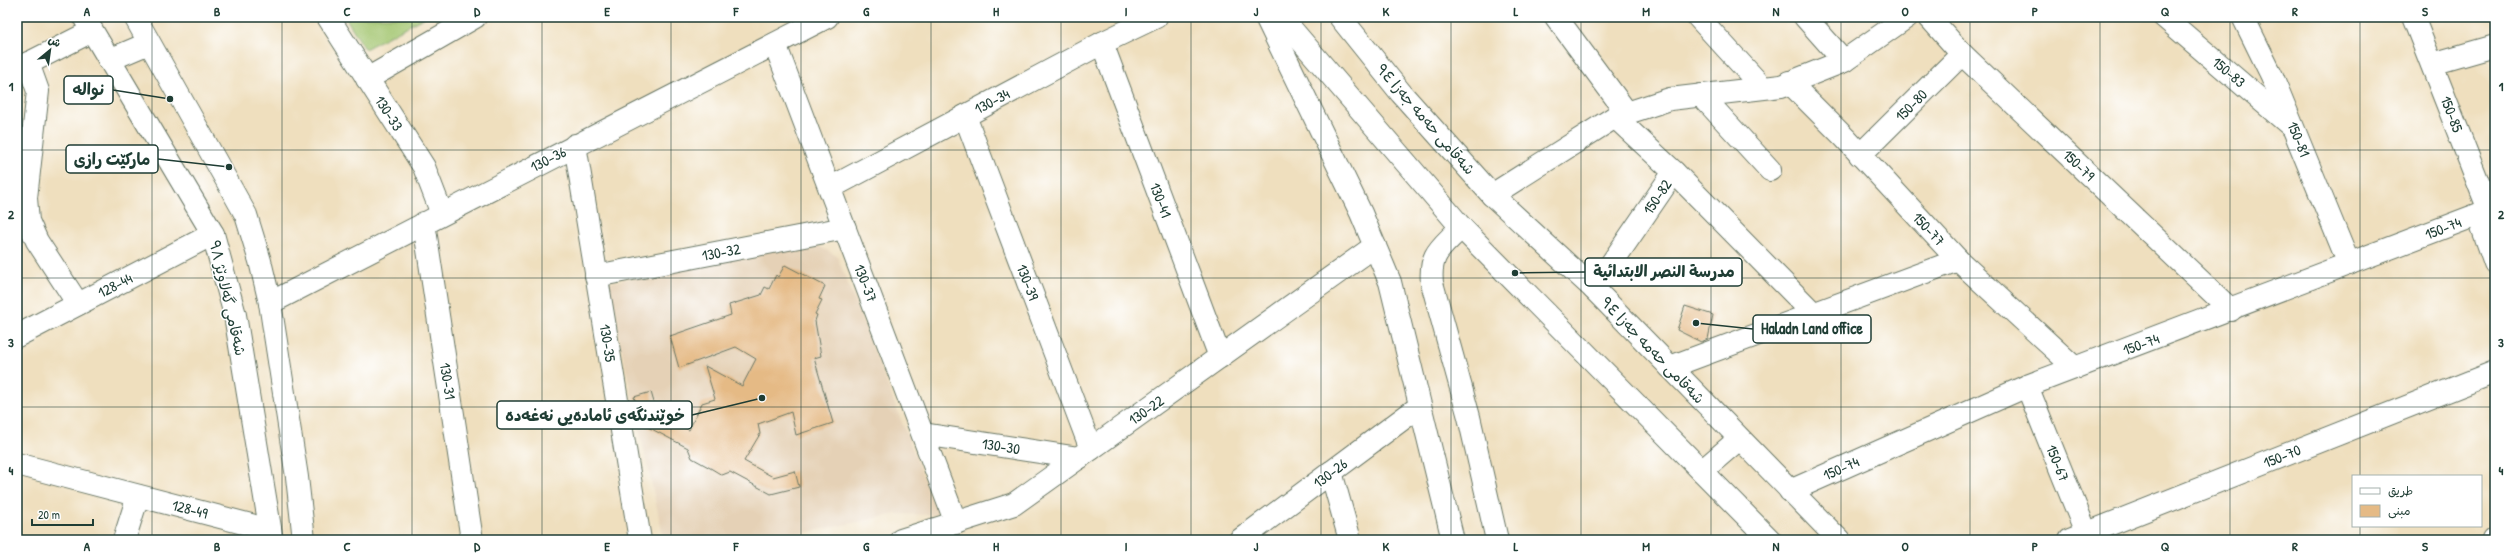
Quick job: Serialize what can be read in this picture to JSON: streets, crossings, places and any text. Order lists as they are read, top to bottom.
{
  "streets": {
    "street": [
      "150-83",
      "130-34",
      "150-80",
      "130-33",
      "150-85",
      "شەقامی حەمە جەزا ٩٤",
      "150-81",
      "130-36",
      "150-79",
      "150-82",
      "130-41",
      "150-74",
      "150-77",
      "130-32",
      "130-39",
      "130-37",
      "128-44",
      "شەقامی گەلاوێژ ٩٨",
      "130-35",
      "130-31",
      "130-22",
      "130-30",
      "150-70",
      "150-67",
      "130-26",
      "128-49"
    ]
  },
  "crossings": [
    ["150-83", "150-81"],
    ["130-34", "130-41"],
    ["130-34", "130-39"],
    ["130-34", "130-37"],
    ["150-80", "150-79"],
    ["150-80", "150-77"],
    ["130-33", "130-36"],
    ["130-33", "130-31"],
    ["150-85", "150-74"],
    ["شەقامی حەمە جەزا ٩٤", "150-82"],
    ["شەقامی حەمە جەزا ٩٤", "150-74"],
    ["150-81", "150-74"],
    ["130-36", "130-37"],
    ["130-36", "130-35"],
    ["130-36", "130-31"],
    ["150-79", "150-74"],
    ["130-41", "130-22"],
    ["150-74", "150-77"],
    ["150-74", "150-67"],
    ["130-32", "130-37"],
    ["130-32", "130-35"],
    ["130-39", "130-22"],
    ["130-39", "130-30"],
    ["130-37", "130-22"],
    ["130-37", "130-30"],
    ["128-44", "شەقامی گەلاوێژ ٩٨"],
    ["شەقامی گەلاوێژ ٩٨", "128-49"],
    ["130-22", "130-30"],
    ["150-70", "150-67"]
  ],
  "places": [
    "نواله",
    "مارکێت رازی",
    "مدرسة النصر الابتدائية",
    "Haladn Land office",
    "خوێندنگەی ئامادەیی نەغەدە"
  ],
  "legend": ["طريق", "مبنى"],
  "scale_bar": "20 m",
  "north": "top right",
  "grid": {
    "columns": [
      "A",
      "B",
      "C",
      "D",
      "E",
      "F",
      "G",
      "H",
      "I",
      "J",
      "K",
      "L",
      "M",
      "N",
      "O",
      "P",
      "Q",
      "R",
      "S"
    ],
    "rows": [
      "1",
      "2",
      "3",
      "4"
    ]
  }
}
